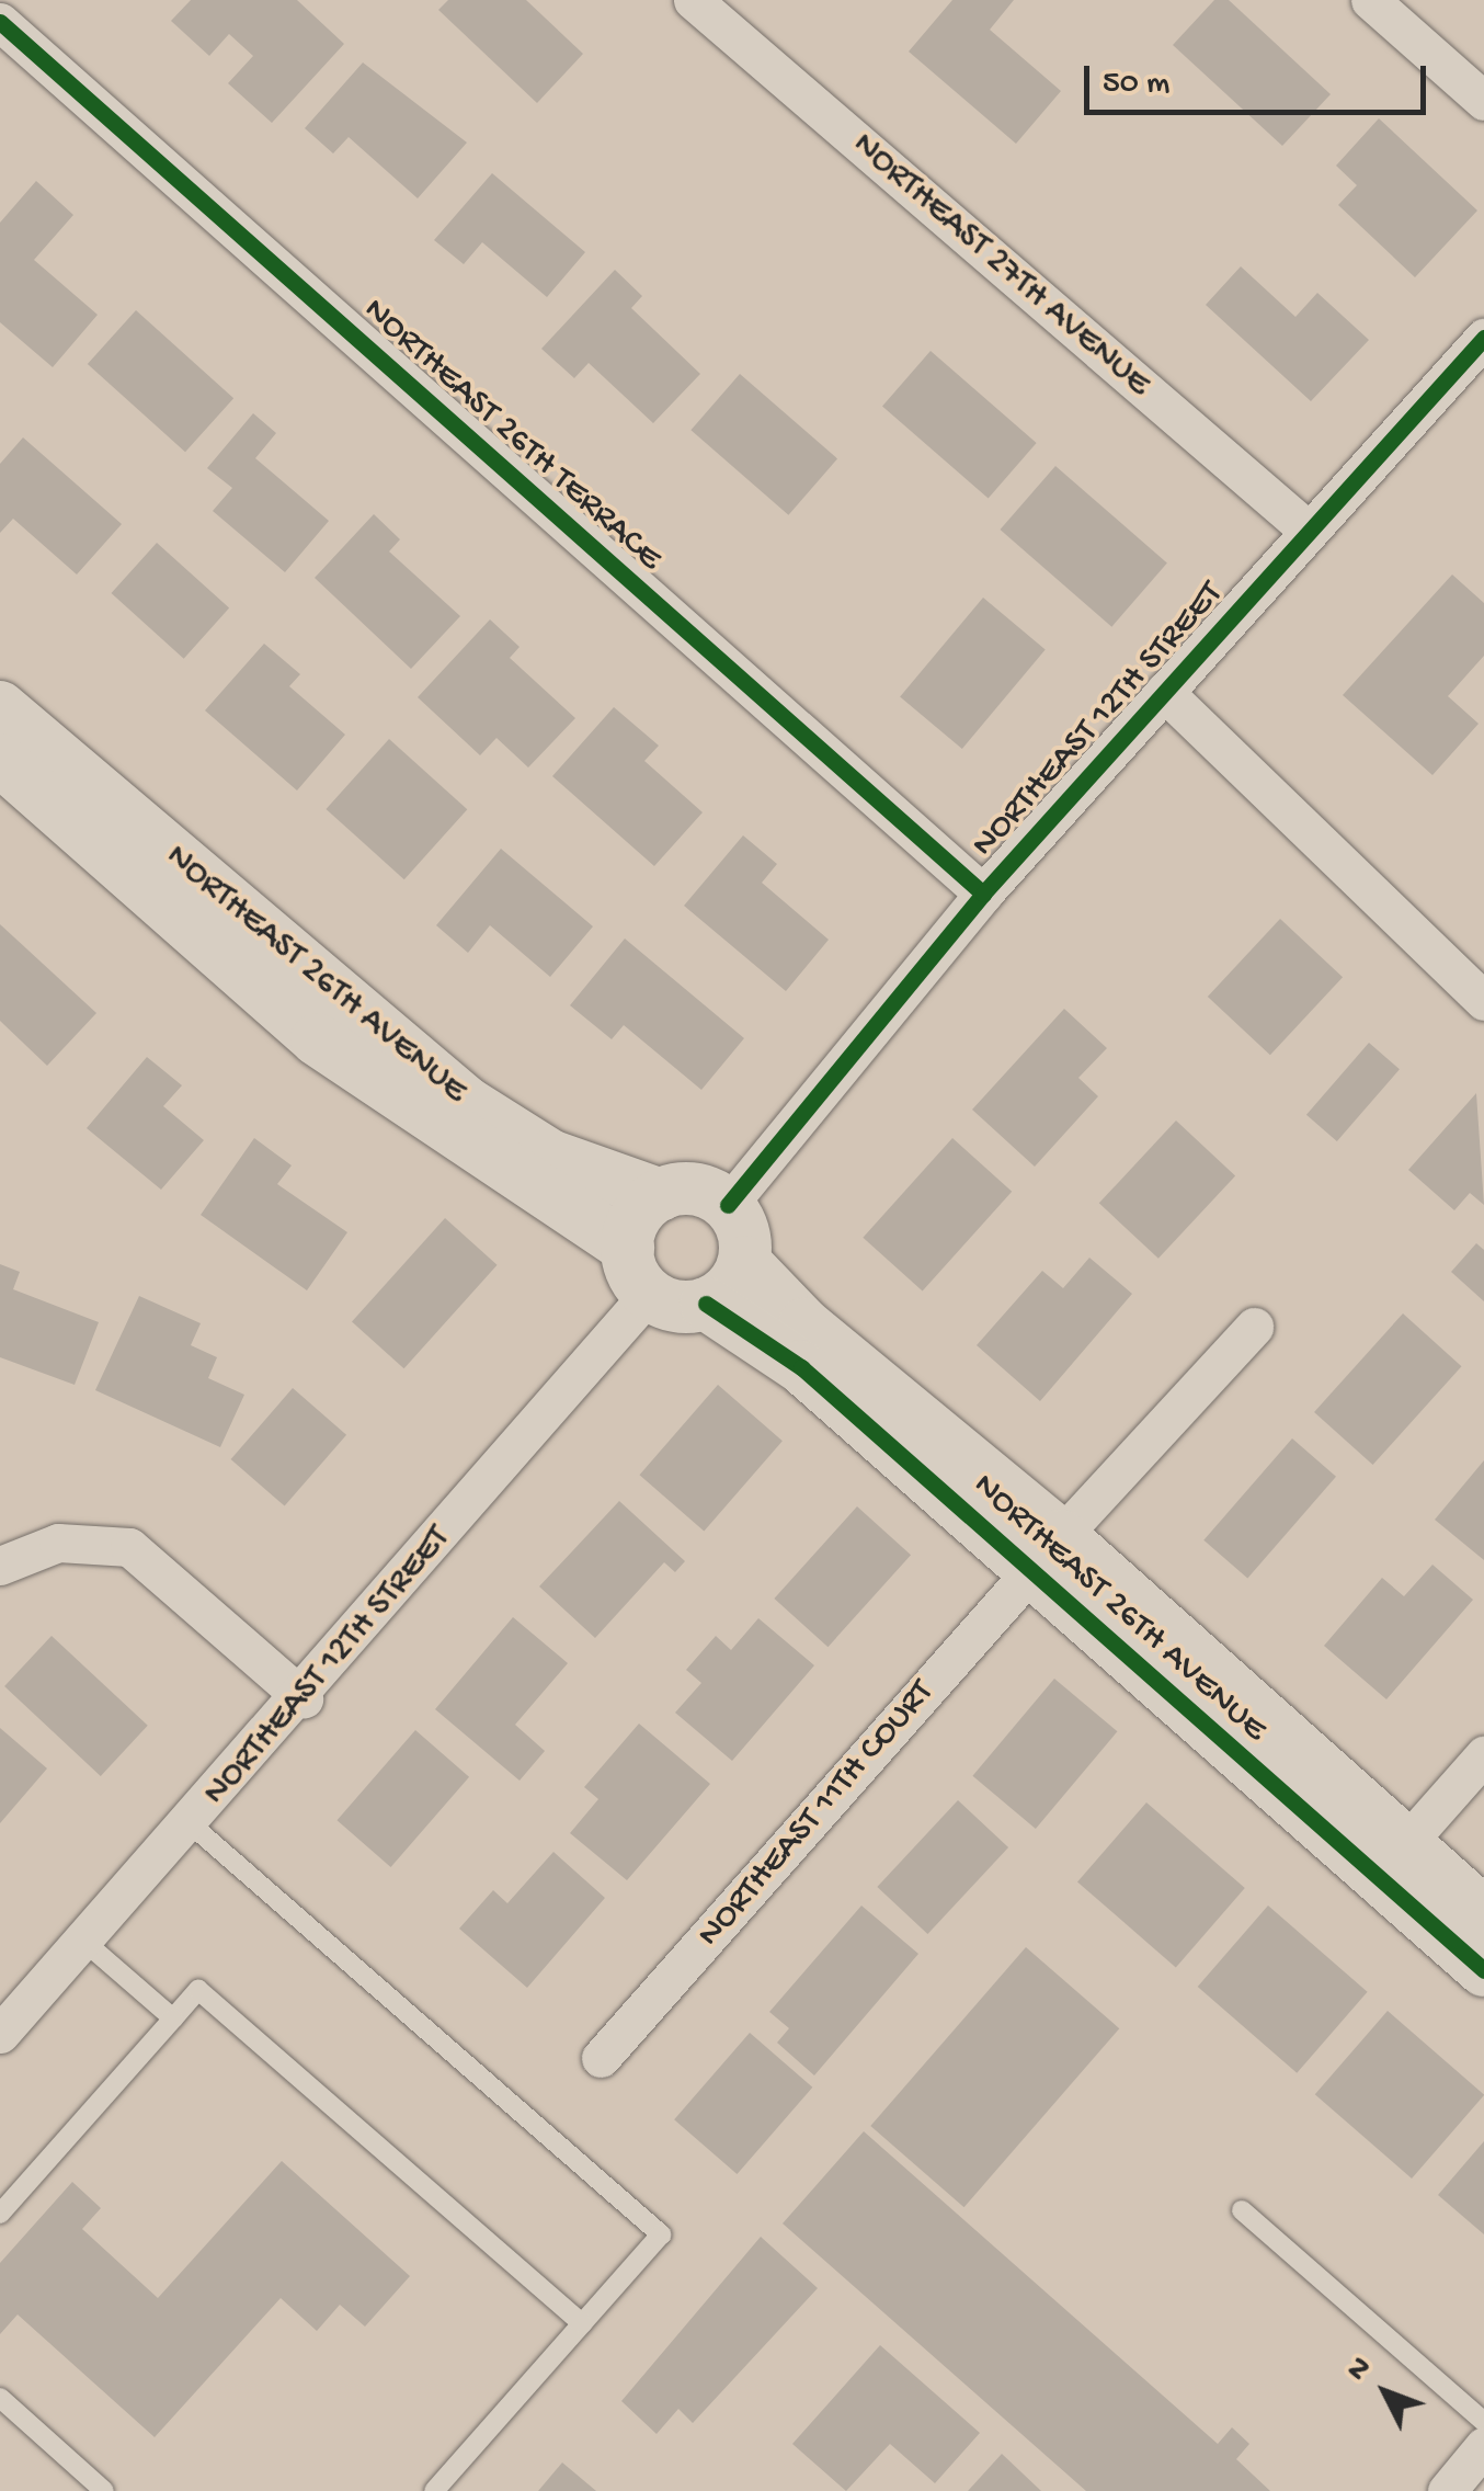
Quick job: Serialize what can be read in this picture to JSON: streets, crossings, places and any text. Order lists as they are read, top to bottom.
{
  "streets": {
    "street": [
      "NORTHEAST 27TH AVENUE",
      "NORTHEAST 26TH TERRACE",
      "NORTHEAST 12TH STREET",
      "NORTHEAST 26TH AVENUE",
      "NORTHEAST 11TH COURT"
    ]
  },
  "crossings": [
    ["NORTHEAST 27TH AVENUE", "NORTHEAST 12TH STREET"],
    ["NORTHEAST 26TH TERRACE", "NORTHEAST 12TH STREET"],
    ["NORTHEAST 12TH STREET", "NORTHEAST 26TH AVENUE"],
    ["NORTHEAST 26TH AVENUE", "NORTHEAST 11TH COURT"]
  ],
  "scale_bar": "50 m",
  "north": "top left"
}
